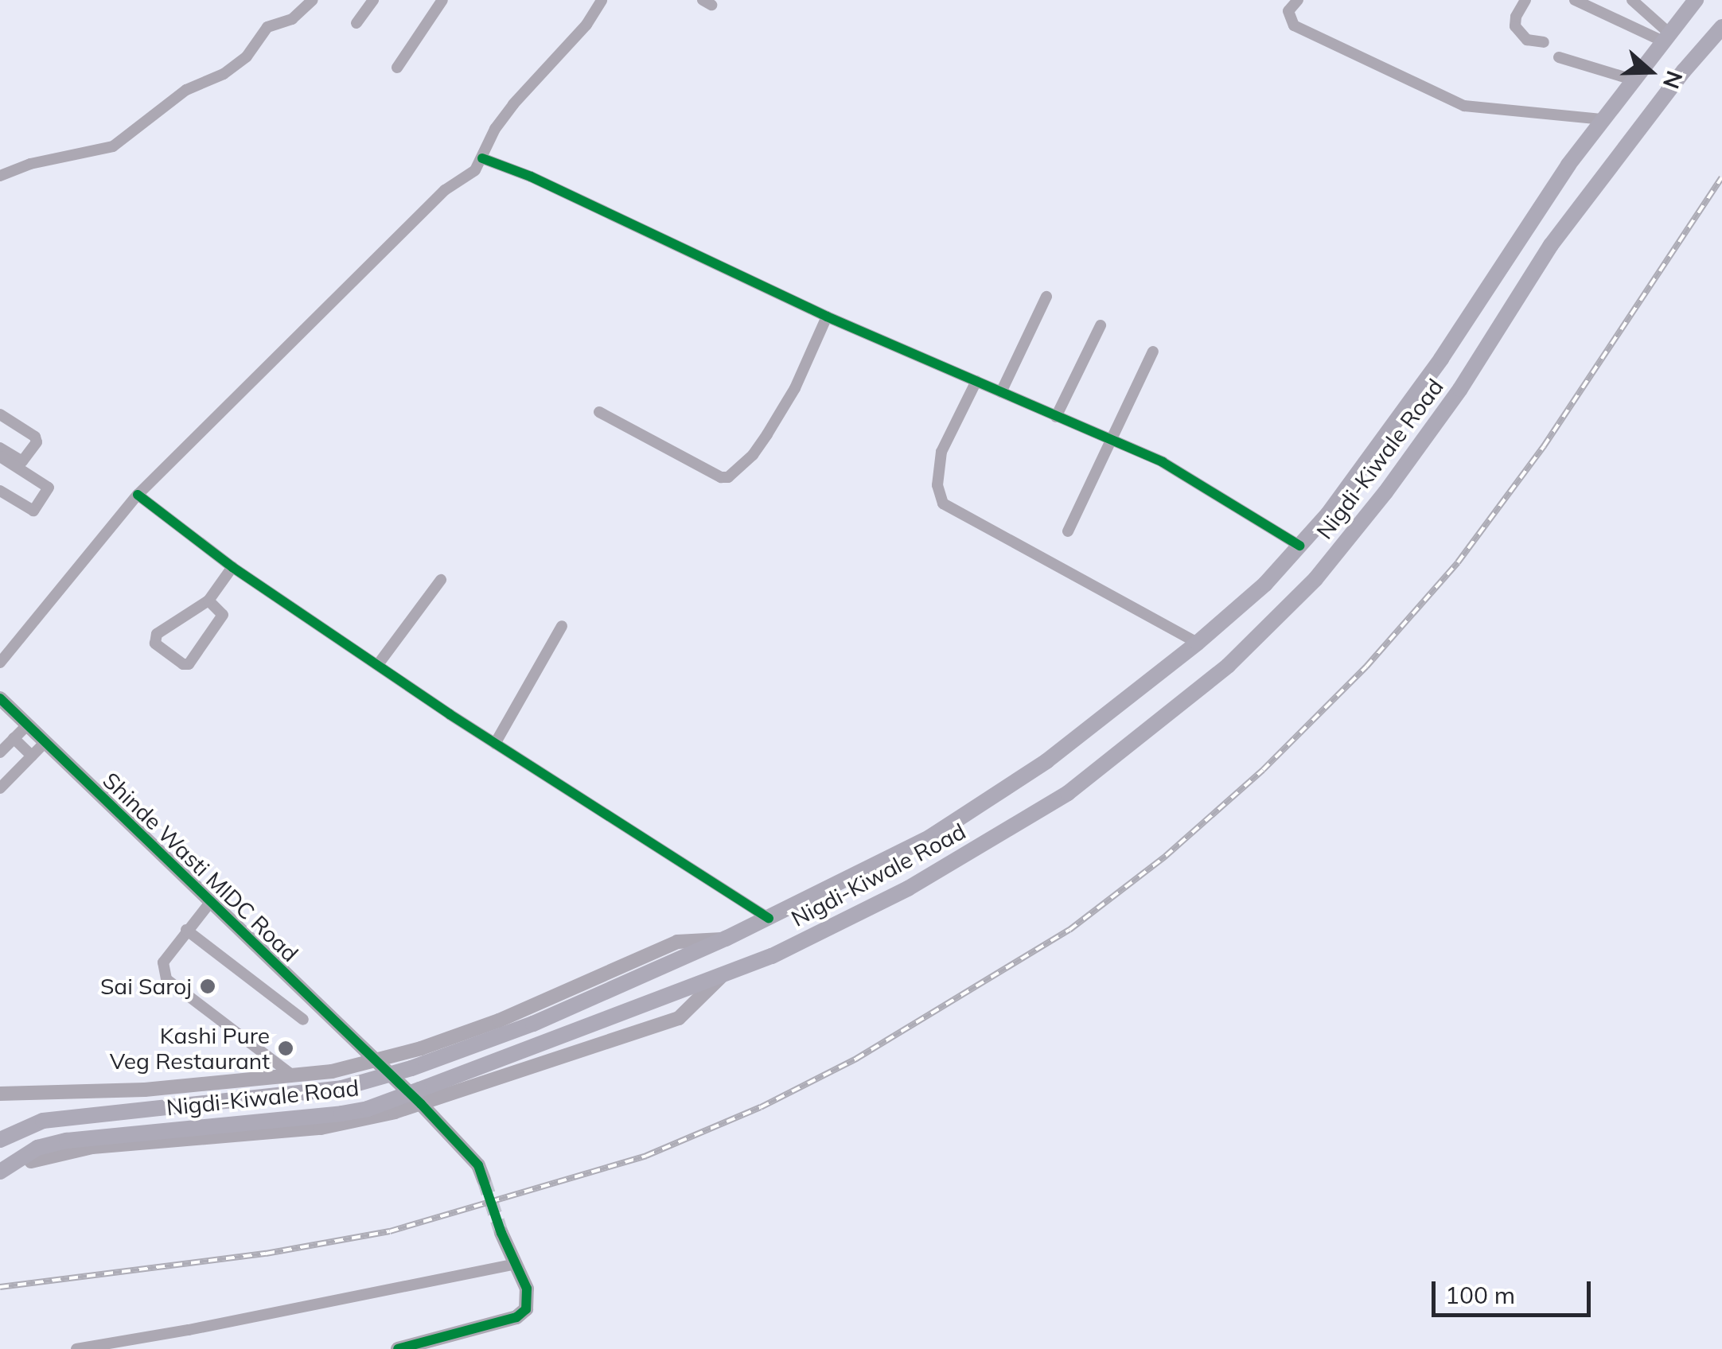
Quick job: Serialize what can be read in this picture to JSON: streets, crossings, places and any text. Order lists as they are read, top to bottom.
{
  "streets": {
    "main road": ["Nigdi-Kiwale Road"],
    "street": ["Shinde Wasti MIDC Road"]
  },
  "places": ["Sai Saroj", "Kashi Pure Veg Restaurant"],
  "scale_bar": "100 m",
  "north": "right"
}
